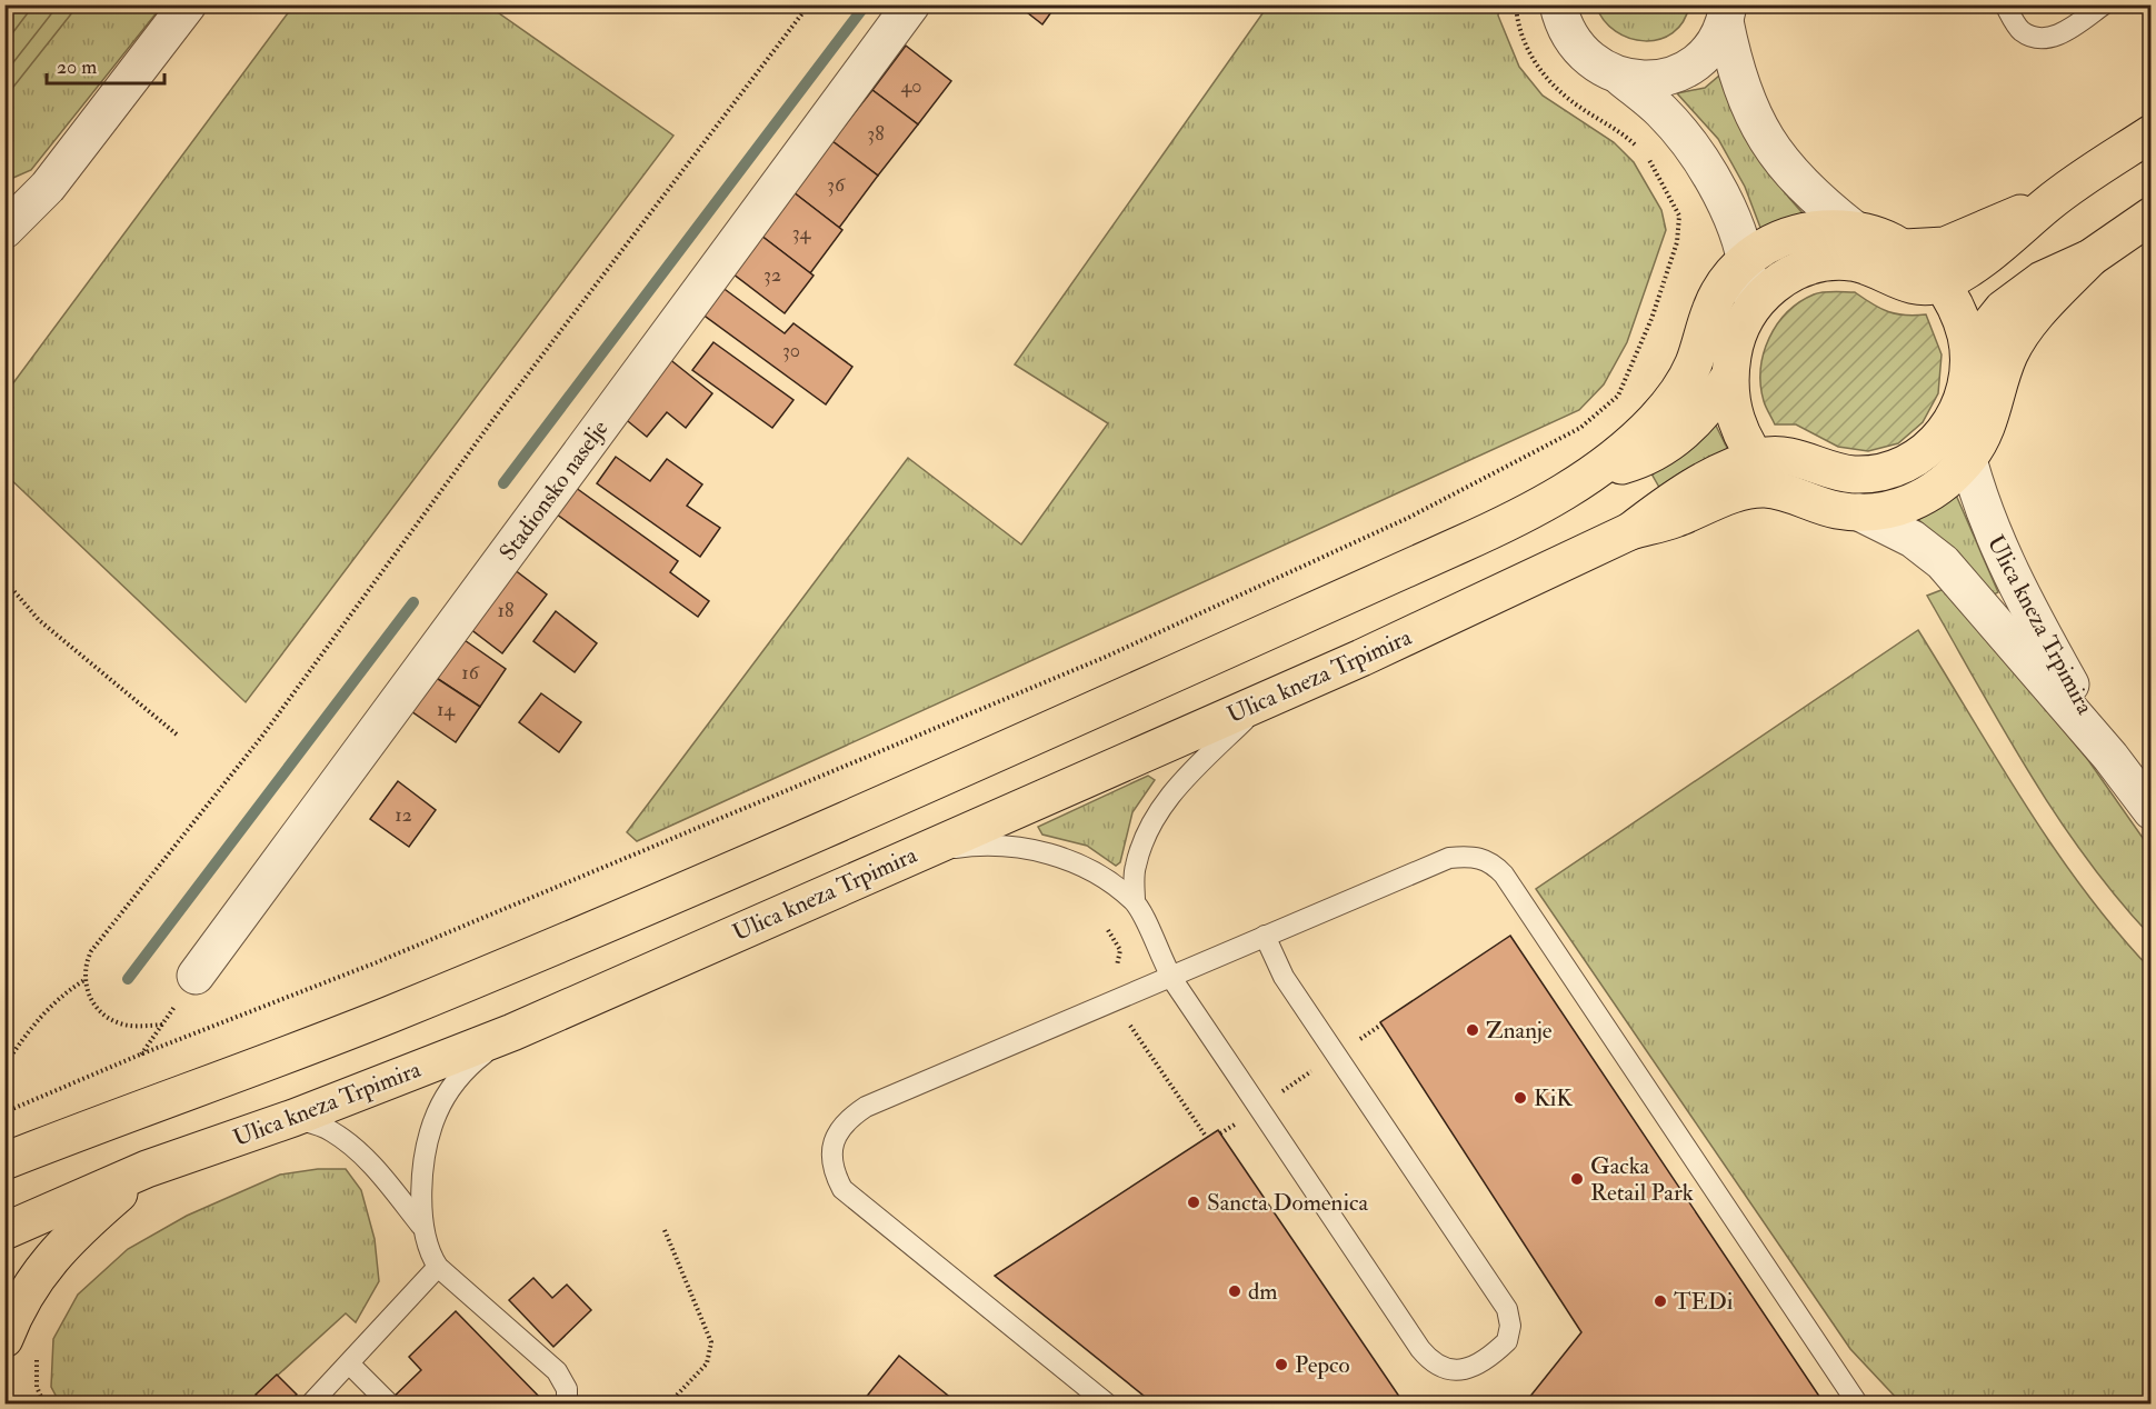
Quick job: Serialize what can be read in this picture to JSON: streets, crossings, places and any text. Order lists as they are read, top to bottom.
{
  "streets": {
    "main road": ["Ulica kneza Trpimira"],
    "street": ["Stadionsko naselje"]
  },
  "places": [
    "Znanje",
    "KiK",
    "Gacka Retail Park",
    "Sancta Domenica",
    "dm",
    "TEDi",
    "Pepco"
  ],
  "house_numbers": [
    "40",
    "38",
    "36",
    "34",
    "32",
    "30",
    "18",
    "16",
    "14",
    "12"
  ],
  "scale_bar": "20 m"
}
